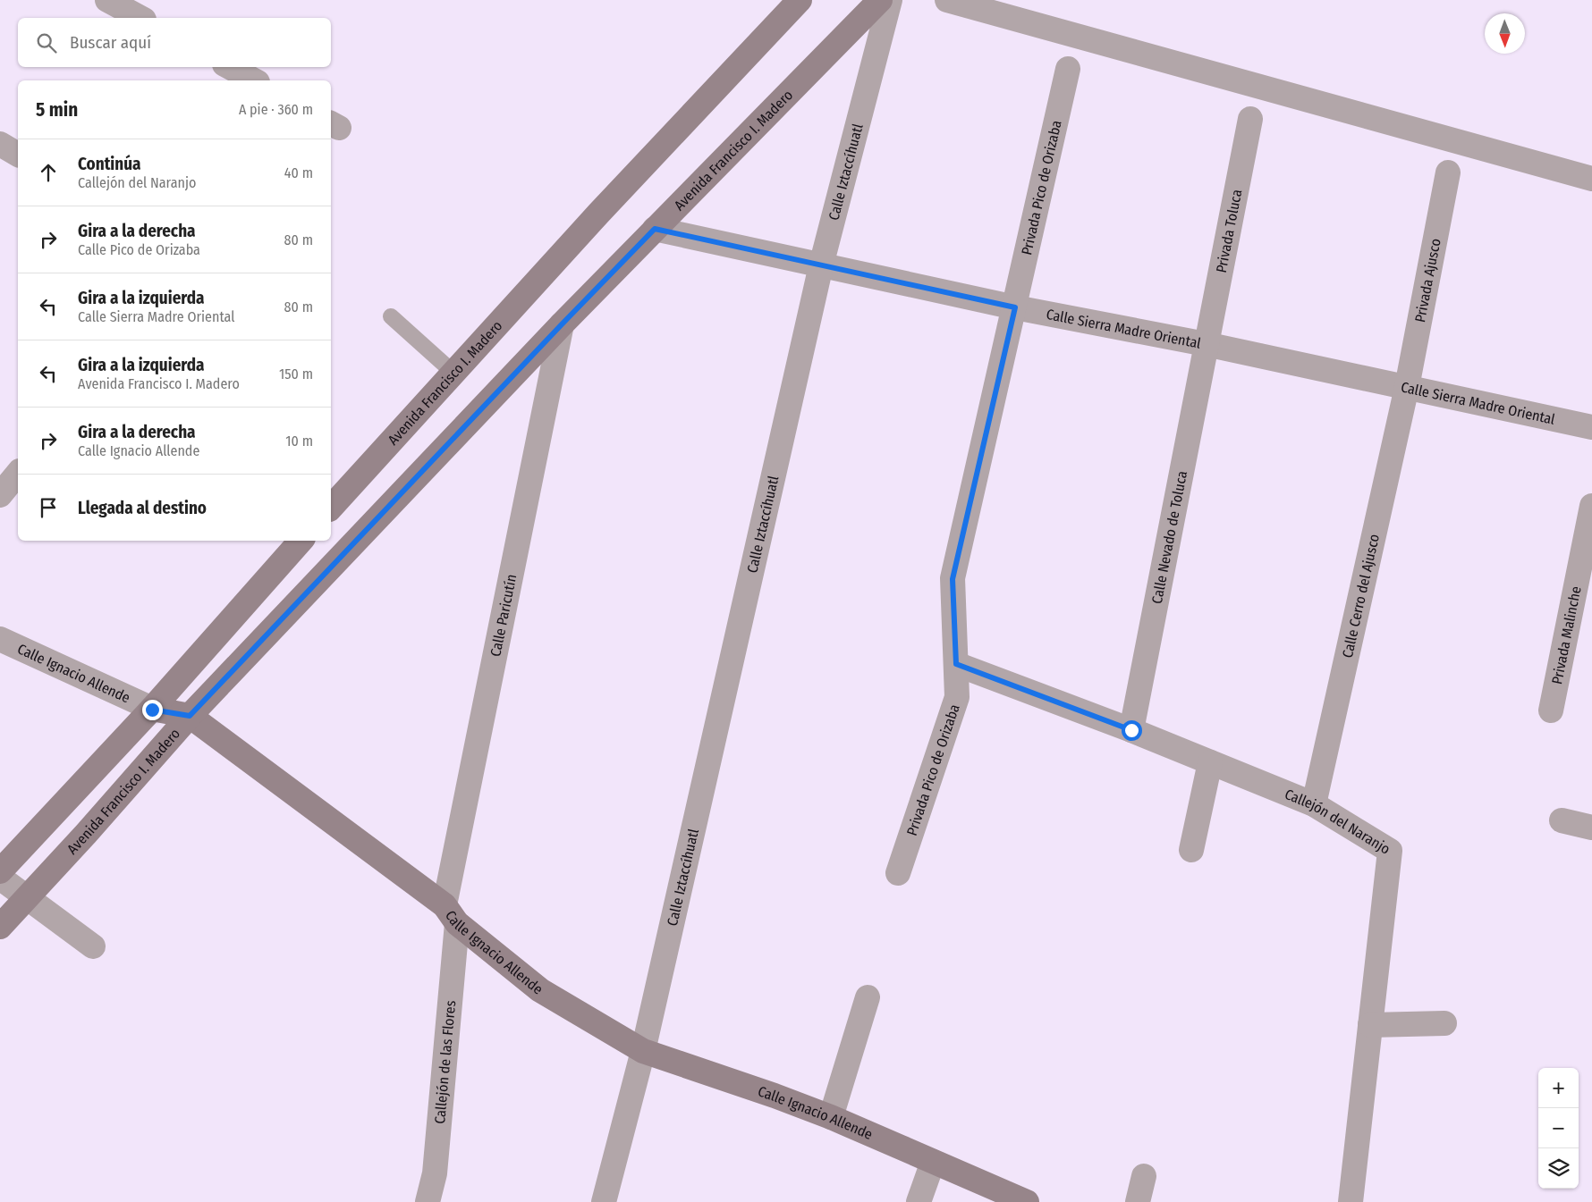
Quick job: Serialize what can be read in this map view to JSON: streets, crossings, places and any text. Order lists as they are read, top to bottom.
{
  "streets": {
    "main road": ["Avenida Francisco I. Madero", "Calle Ignacio Allende"],
    "street": [
      "Calle Iztaccíhuatl",
      "Privada Pico de Orizaba",
      "Privada Toluca",
      "Privada Ajusco",
      "Calle Sierra Madre Oriental",
      "Calle Nevado de Toluca",
      "Calle Cerro del Ajusco",
      "Calle Paricutín",
      "Privada Malinche",
      "Callejón del Naranjo",
      "Callejón de las Flores"
    ]
  },
  "crossings": [
    ["Avenida Francisco I. Madero", "Calle Sierra Madre Oriental"],
    ["Avenida Francisco I. Madero", "Calle Paricutín"],
    ["Avenida Francisco I. Madero", "Calle Ignacio Allende"],
    ["Calle Iztaccíhuatl", "Calle Sierra Madre Oriental"],
    ["Calle Iztaccíhuatl", "Calle Ignacio Allende"],
    ["Privada Pico de Orizaba", "Calle Sierra Madre Oriental"],
    ["Privada Pico de Orizaba", "Callejón del Naranjo"],
    ["Privada Toluca", "Calle Sierra Madre Oriental"],
    ["Privada Toluca", "Calle Nevado de Toluca"],
    ["Privada Ajusco", "Calle Sierra Madre Oriental"],
    ["Privada Ajusco", "Calle Cerro del Ajusco"],
    ["Calle Sierra Madre Oriental", "Calle Nevado de Toluca"],
    ["Calle Sierra Madre Oriental", "Calle Cerro del Ajusco"],
    ["Calle Nevado de Toluca", "Callejón del Naranjo"],
    ["Calle Cerro del Ajusco", "Callejón del Naranjo"],
    ["Calle Paricutín", "Calle Ignacio Allende"],
    ["Calle Paricutín", "Callejón de las Flores"],
    ["Calle Ignacio Allende", "Callejón de las Flores"]
  ],
  "north": "bottom",
  "page": {
    "search": "Buscar aquí",
    "heading": ["5 min", "A pie · 360 m"],
    "list": [
      ["Continúa", "Callejón del Naranjo", "40 m"],
      ["Gira a la derecha", "Calle Pico de Orizaba", "80 m"],
      ["Gira a la izquierda", "Calle Sierra Madre Oriental", "80 m"],
      ["Gira a la izquierda", "Avenida Francisco I. Madero", "150 m"],
      ["Gira a la derecha", "Calle Ignacio Allende", "10 m"],
      "Llegada al destino"
    ],
    "map_buttons": ["+", "−"]
  }
}
